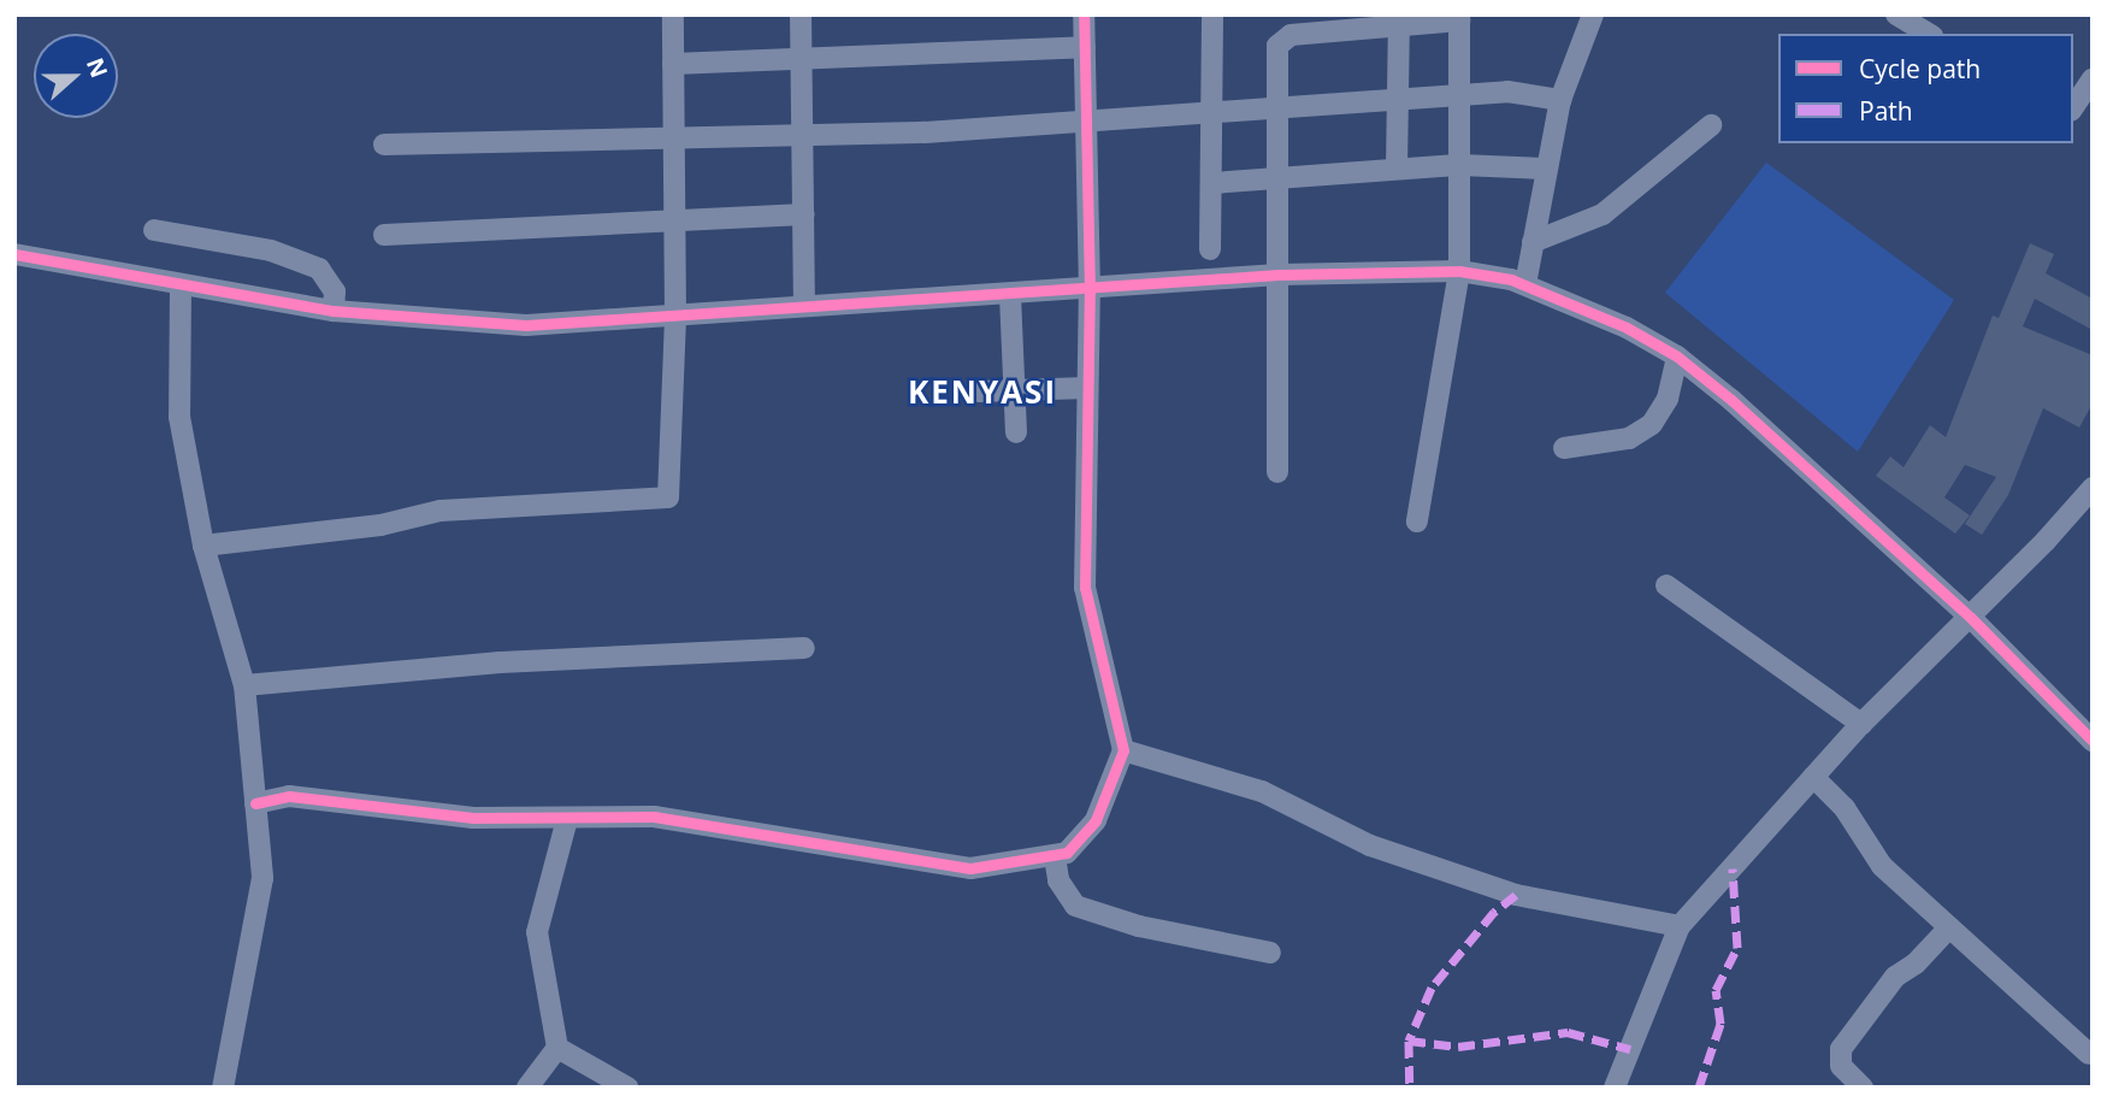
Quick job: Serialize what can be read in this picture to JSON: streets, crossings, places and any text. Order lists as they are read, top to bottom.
{
  "districts": ["KENYASI"],
  "legend": ["Cycle path", "Path"],
  "north": "right"
}
